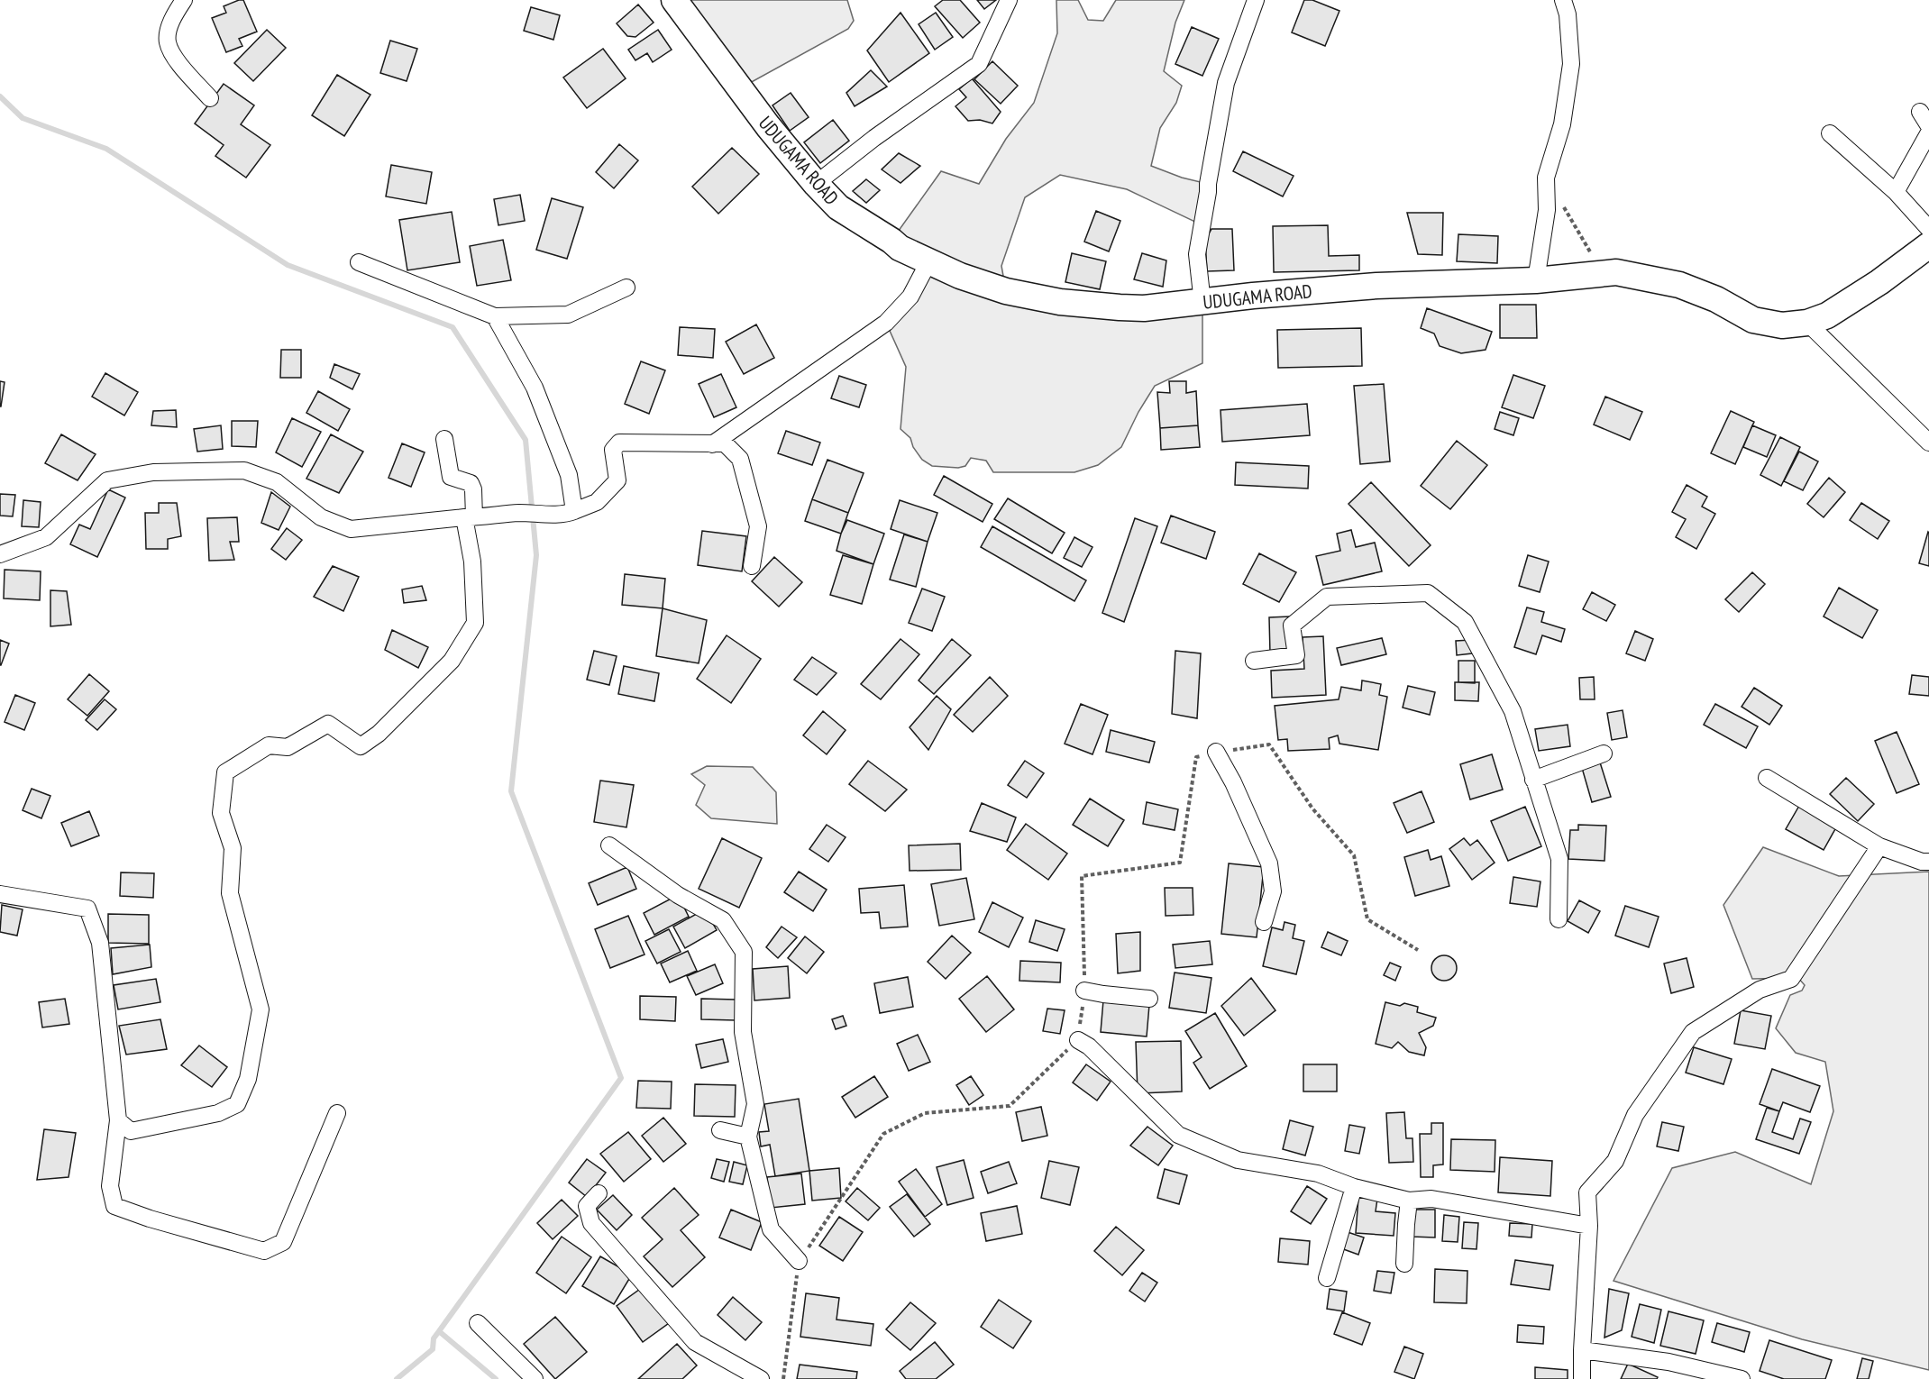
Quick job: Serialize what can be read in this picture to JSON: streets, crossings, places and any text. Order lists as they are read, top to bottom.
{
  "streets": {
    "main road": ["UDUGAMA ROAD"]
  }
}
